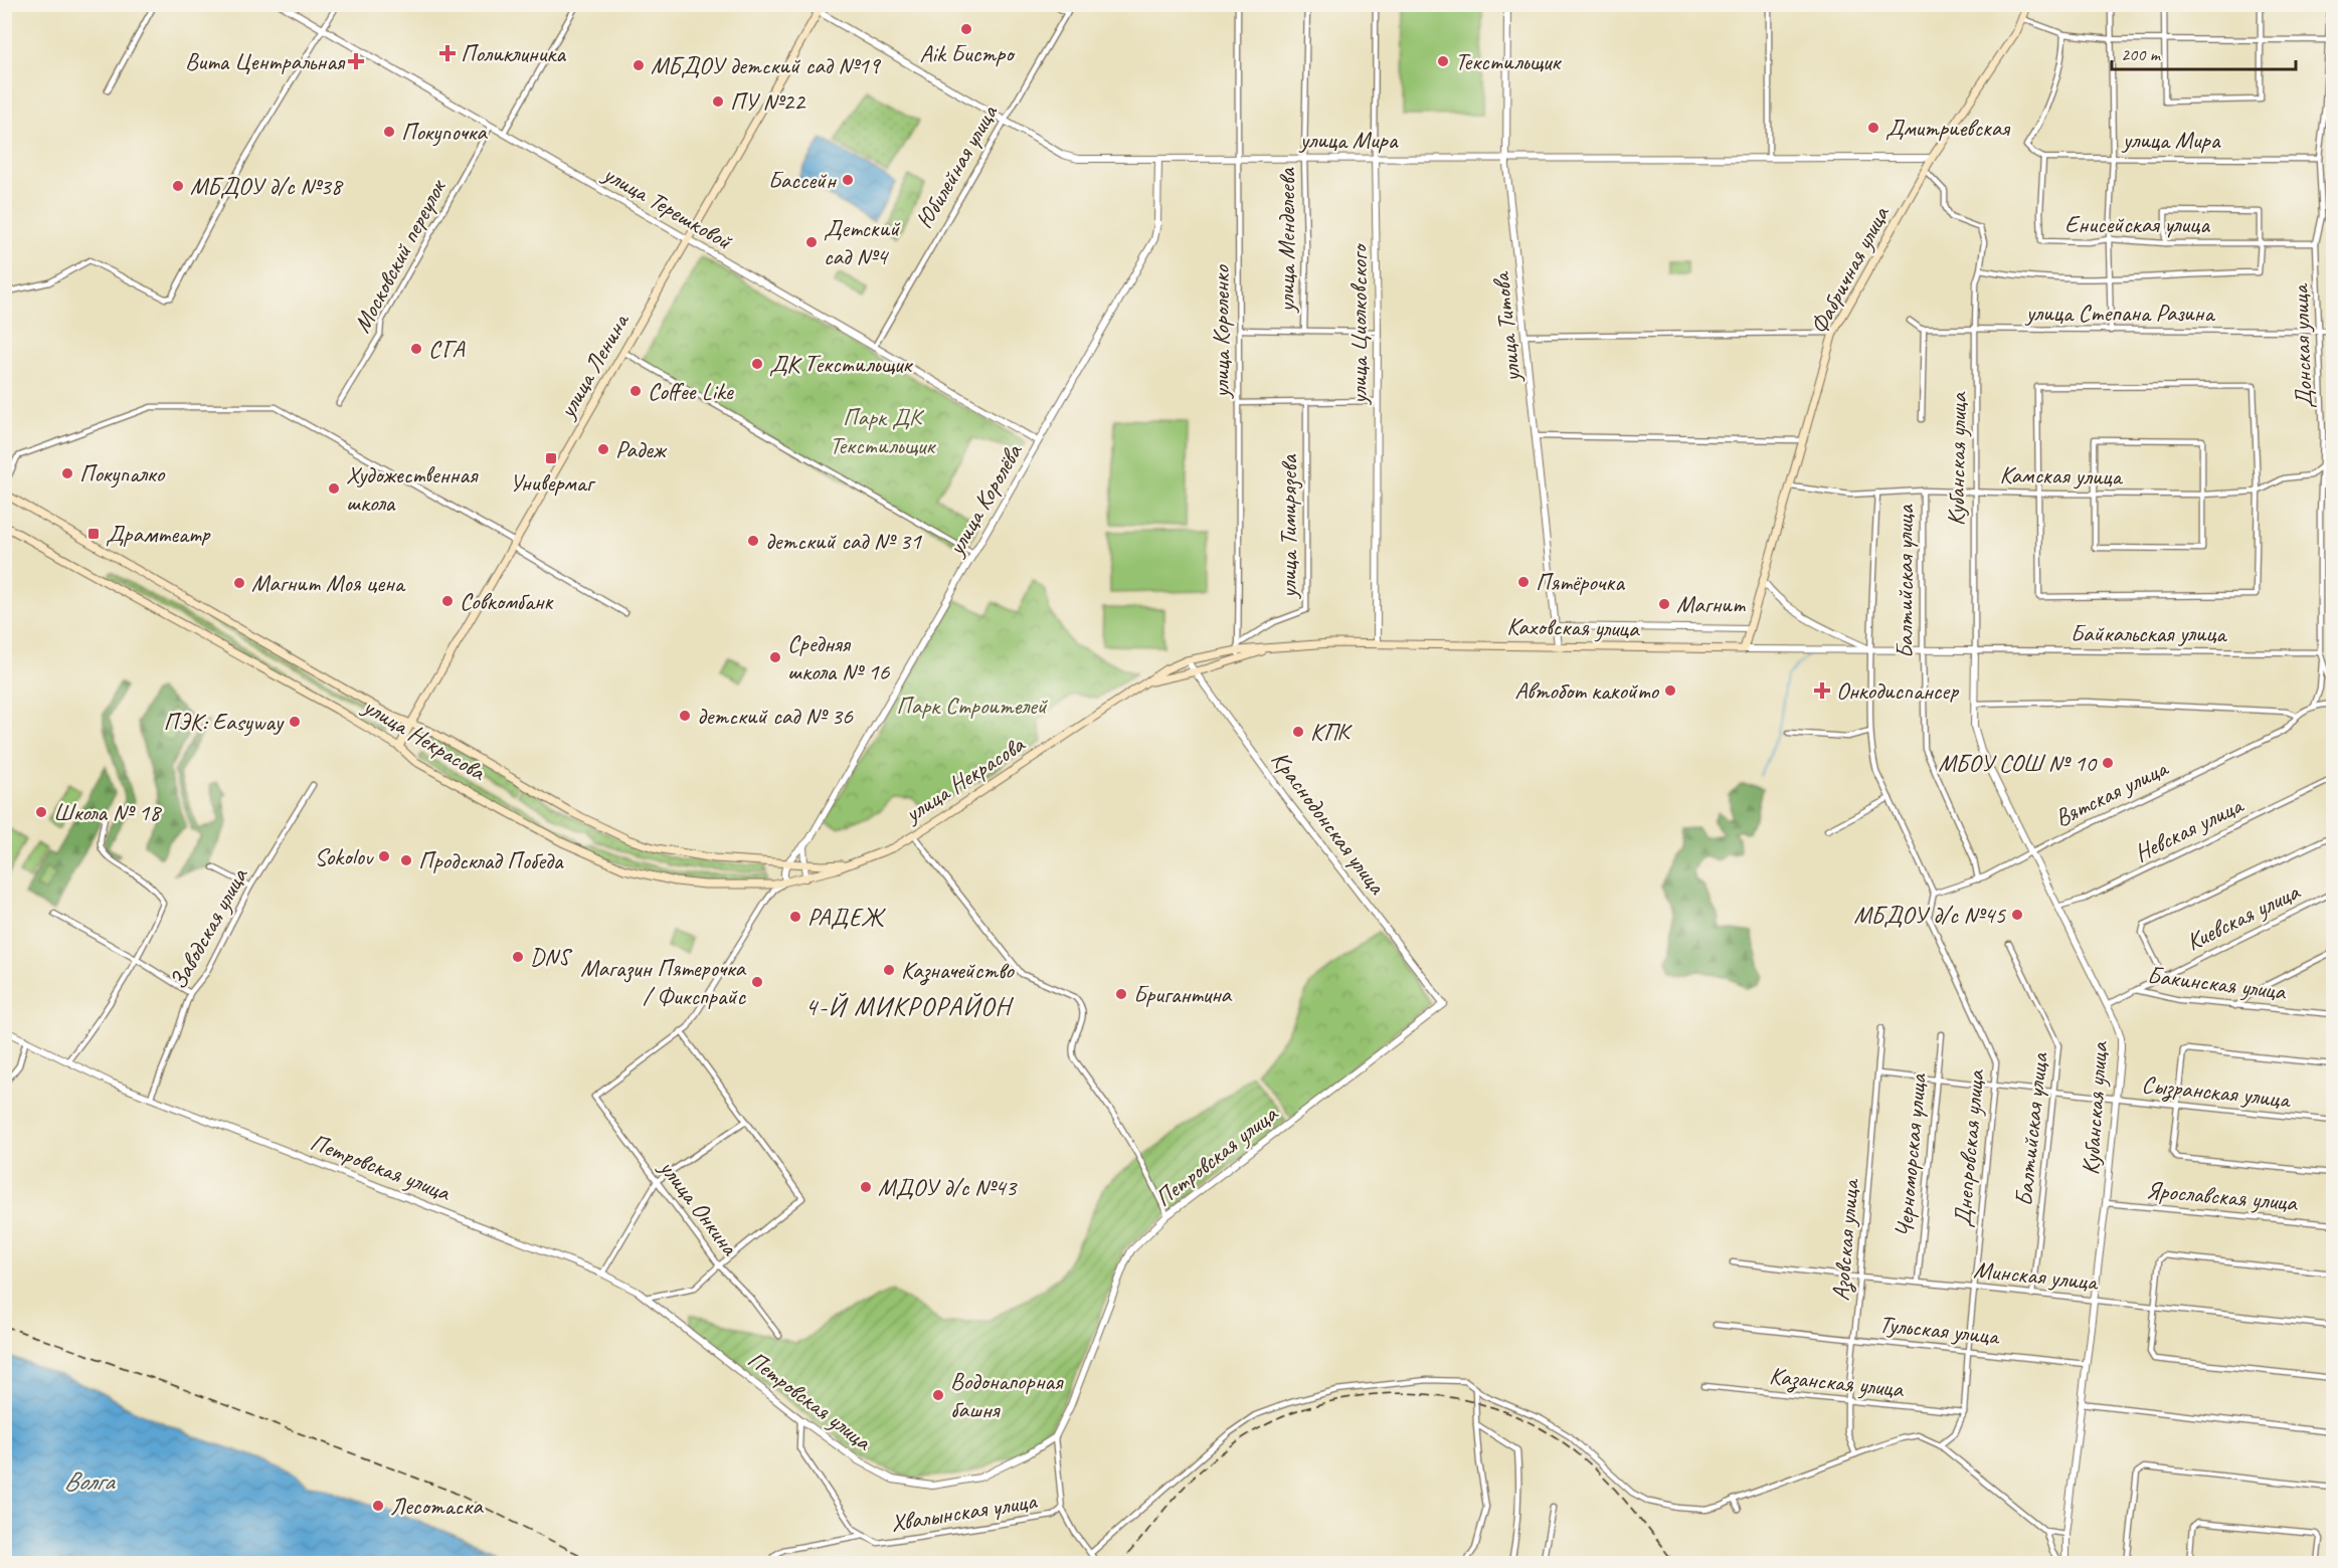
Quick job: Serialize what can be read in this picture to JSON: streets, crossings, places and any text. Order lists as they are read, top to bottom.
{
  "streets": {
    "main road": [
      "Фабричная улица",
      "улица Ленина",
      "Каховская улица",
      "улица Некрасова"
    ],
    "street": [
      "улица Мира",
      "Юбилейная улица",
      "улица Терешковой",
      "Енисейская улица",
      "улица Менделеева",
      "Московский переулок",
      "улица Степана Разина",
      "улица Циолковского",
      "улица Титова",
      "улица Короленко",
      "Донская улица",
      "Кубанская улица",
      "Камская улица",
      "улица Королёва",
      "улица Тимирязева",
      "Балтийская улица",
      "Байкальская улица",
      "Вятская улица",
      "Краснодонская улица",
      "Невская улица",
      "Киевская улица",
      "Заводская улица",
      "Бакинская улица",
      "Сызранская улица",
      "Днепровская улица",
      "Петровская улица",
      "Черноморская улица",
      "Ярославская улица",
      "улица Онкина",
      "Азовская улица",
      "Минская улица",
      "Тульская улица",
      "Казанская улица",
      "Хвалынская улица"
    ]
  },
  "crossings": [
    ["улица Мира", "Юбилейная улица"],
    ["улица Мира", "Енисейская улица"],
    ["улица Мира", "улица Менделеева"],
    ["улица Мира", "Фабричная улица"],
    ["улица Мира", "улица Циолковского"],
    ["улица Мира", "улица Титова"],
    ["улица Мира", "улица Короленко"],
    ["улица Мира", "Донская улица"],
    ["улица Мира", "улица Ленина"],
    ["улица Мира", "улица Королёва"],
    ["Юбилейная улица", "улица Терешковой"],
    ["улица Терешковой", "Московский переулок"],
    ["улица Терешковой", "улица Ленина"],
    ["улица Терешковой", "улица Королёва"],
    ["Енисейская улица", "Донская улица"],
    ["Фабричная улица", "Камская улица"],
    ["Фабричная улица", "Каховская улица"],
    ["улица Степана Разина", "Донская улица"],
    ["улица Степана Разина", "Кубанская улица"],
    ["улица Циолковского", "Каховская улица"],
    ["улица Титова", "Каховская улица"],
    ["улица Короленко", "улица Тимирязева"],
    ["улица Короленко", "Каховская улица"],
    ["Донская улица", "Камская улица"],
    ["Донская улица", "Байкальская улица"],
    ["улица Ленина", "улица Некрасова"],
    ["Кубанская улица", "Камская улица"],
    ["Кубанская улица", "Байкальская улица"],
    ["Кубанская улица", "Вятская улица"],
    ["Кубанская улица", "Невская улица"],
    ["Кубанская улица", "Бакинская улица"],
    ["Кубанская улица", "Сызранская улица"],
    ["Кубанская улица", "Ярославская улица"],
    ["Кубанская улица", "Минская улица"],
    ["Кубанская улица", "Тульская улица"],
    ["Камская улица", "Балтийская улица"],
    ["Камская улица", "Днепровская улица"],
    ["улица Королёва", "улица Некрасова"],
    ["улица Тимирязева", "Каховская улица"],
    ["Балтийская улица", "Вятская улица"],
    ["Балтийская улица", "Сызранская улица"],
    ["Балтийская улица", "Минская улица"],
    ["Каховская улица", "улица Некрасова"],
    ["Каховская улица", "Краснодонская улица"],
    ["Каховская улица", "Днепровская улица"],
    ["улица Некрасова", "Краснодонская улица"],
    ["Вятская улица", "Днепровская улица"],
    ["Краснодонская улица", "Петровская улица"],
    ["Киевская улица", "Бакинская улица"],
    ["Заводская улица", "Петровская улица"],
    ["Сызранская улица", "Днепровская улица"],
    ["Сызранская улица", "Черноморская улица"],
    ["Сызранская улица", "Азовская улица"],
    ["Днепровская улица", "Минская улица"],
    ["Днепровская улица", "Тульская улица"],
    ["Днепровская улица", "Казанская улица"],
    ["Петровская улица", "Хвалынская улица"],
    ["Черноморская улица", "Минская улица"],
    ["Азовская улица", "Минская улица"],
    ["Азовская улица", "Тульская улица"],
    ["Азовская улица", "Казанская улица"]
  ],
  "districts": ["4-Й МИКРОРАЙОН"],
  "water": ["Волга"],
  "parks": ["Парк ДК Текстильщик", "Парк Строителей"],
  "places": {
    "other": [
      "Aik Бистро",
      "Текстильщик",
      "МБДОУ детский сад №19",
      "ПУ №22",
      "Дмитриевская",
      "Покупочка",
      "Бассейн",
      "МБДОУ д/с №38",
      "Детский сад №4",
      "СГА",
      "ДК Текстильщик",
      "Coffee Like",
      "Радеж",
      "Покупалко",
      "Художественная школа",
      "детский сад № 31",
      "Пятёрочка",
      "Магнит Моя цена",
      "Совкомбанк",
      "Магнит",
      "Средняя школа № 16",
      "Автобот какойто",
      "детский сад № 36",
      "ПЭК: Easyway",
      "КПК",
      "МБОУ СОШ № 10",
      "Школа № 18",
      "Sokolov",
      "Продсклад Победа",
      "МБДОУ д/с №45",
      "РАДЕЖ",
      "DNS",
      "Казначейство",
      "Магазин Пятерочка / Фикспрайс",
      "Бригантина",
      "МДОУ д/с №43",
      "Водонапорная башня",
      "Лесотаска"
    ],
    "health": ["Поликлиника", "Вита Центральная", "Онкодиспансер"],
    "transit": ["Универмаг", "Драмтеатр"]
  },
  "scale_bar": "200 m"
}
